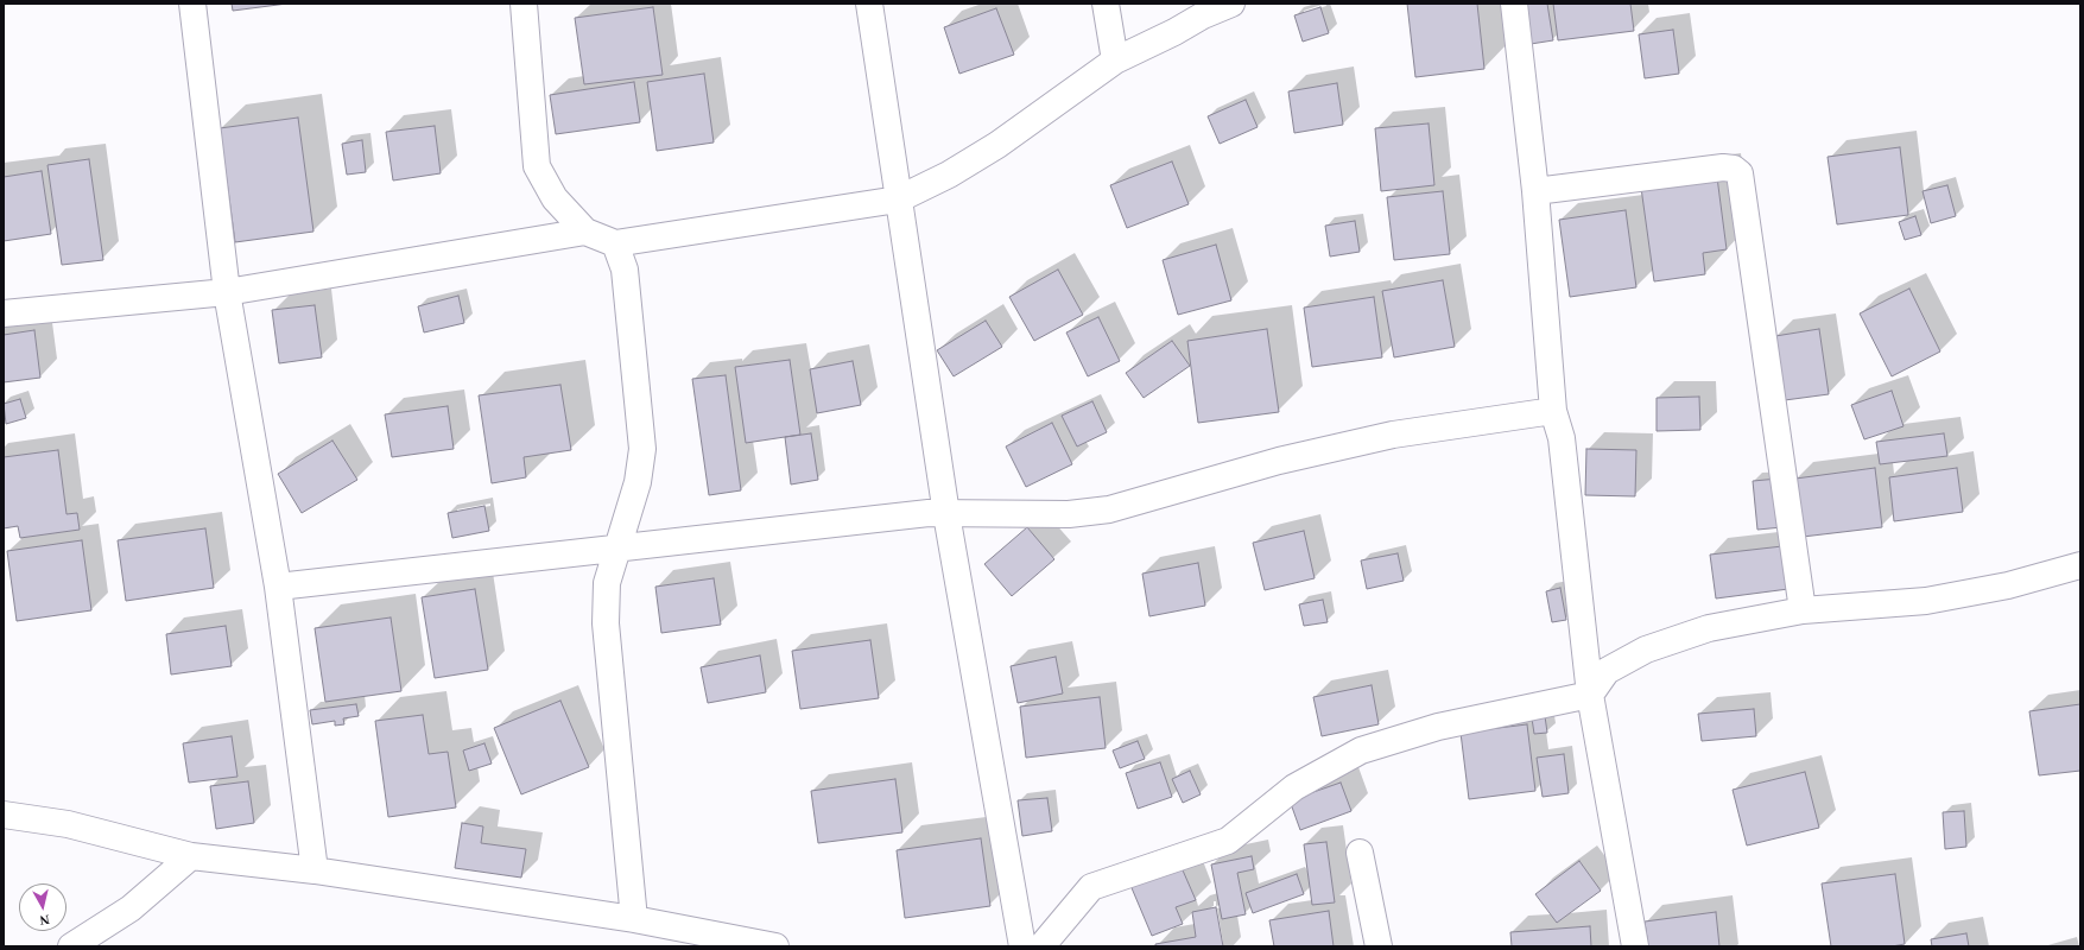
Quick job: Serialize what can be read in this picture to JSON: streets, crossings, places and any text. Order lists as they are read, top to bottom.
{
  "north": "bottom"
}
